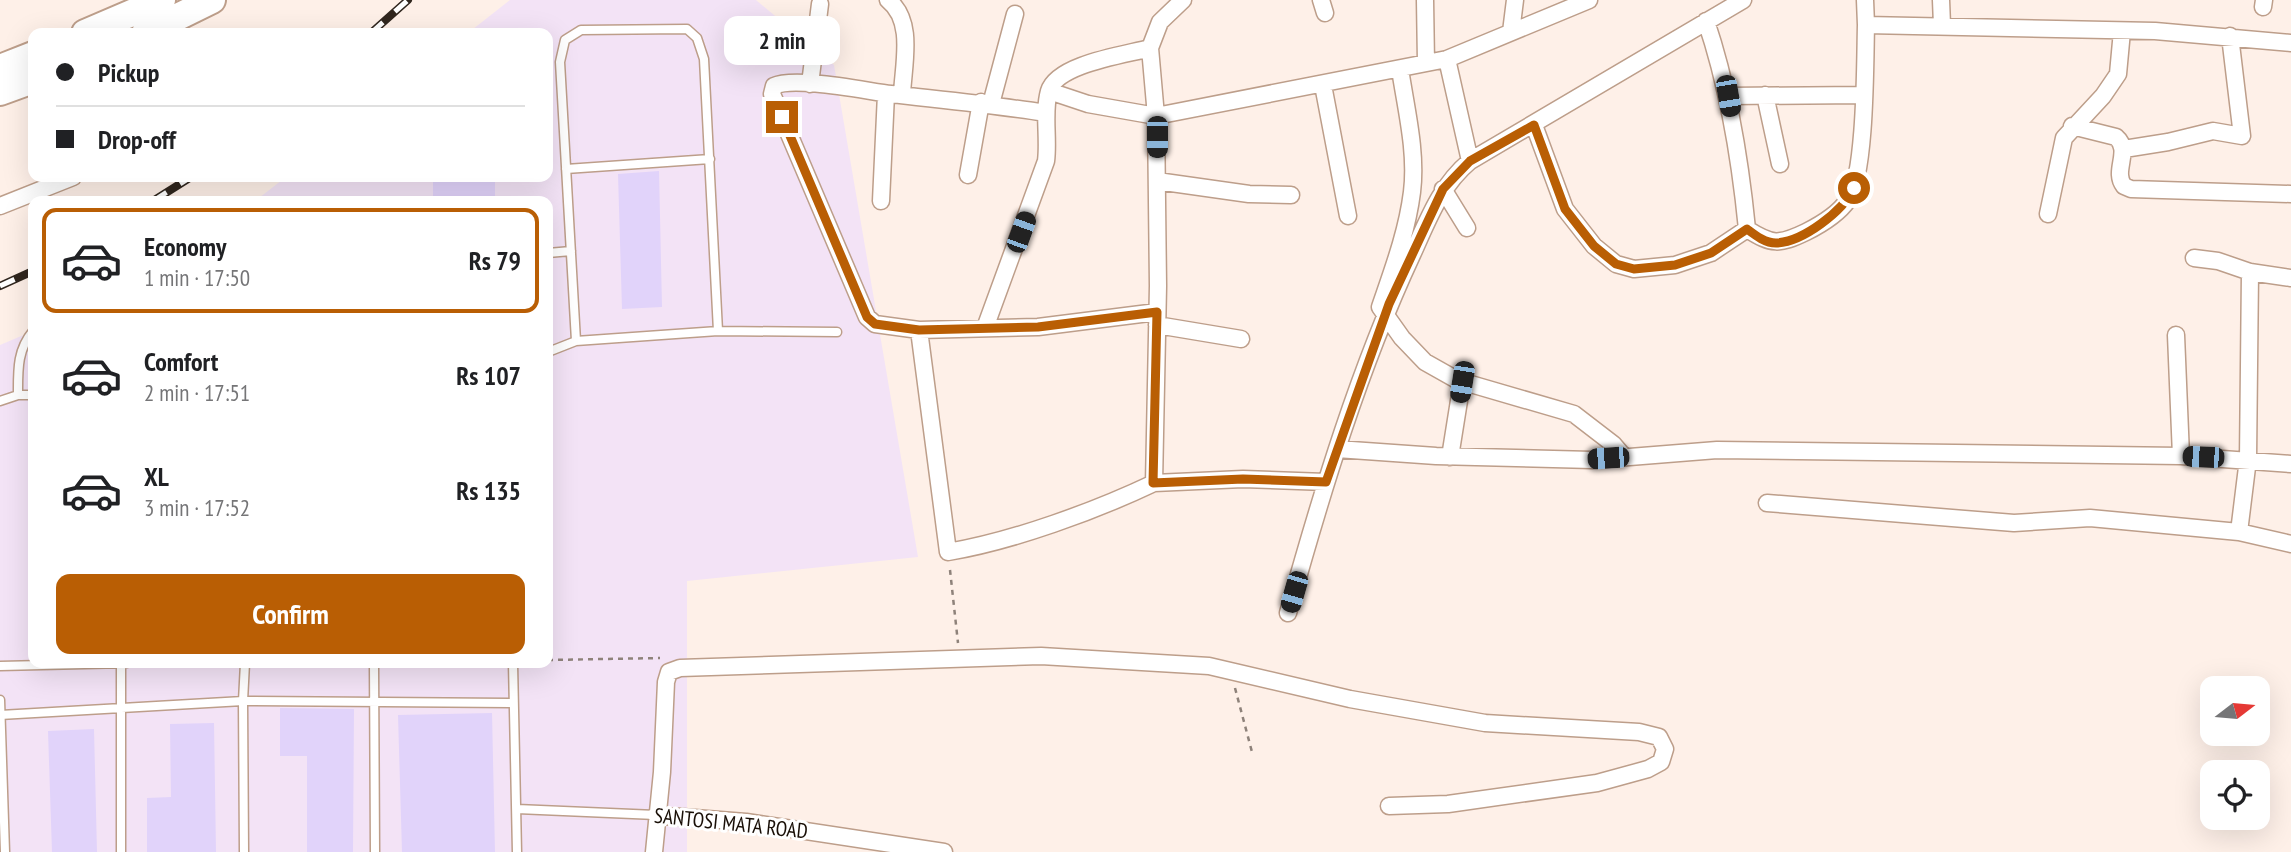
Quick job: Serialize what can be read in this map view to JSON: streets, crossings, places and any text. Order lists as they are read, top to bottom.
{
  "streets": {
    "street": ["SANTOSI MATA ROAD"]
  },
  "north": "right",
  "page": {
    "bubble": "2 min",
    "banner": ["Pickup", "Drop-off"],
    "list": [
      {
        "name": "Economy",
        "note": "1 min · 17:50",
        "value": "Rs 79"
      },
      {
        "name": "Comfort",
        "note": "2 min · 17:51",
        "value": "Rs 107"
      },
      {
        "name": "XL",
        "note": "3 min · 17:52",
        "value": "Rs 135"
      }
    ],
    "buttons": "Confirm"
  }
}
